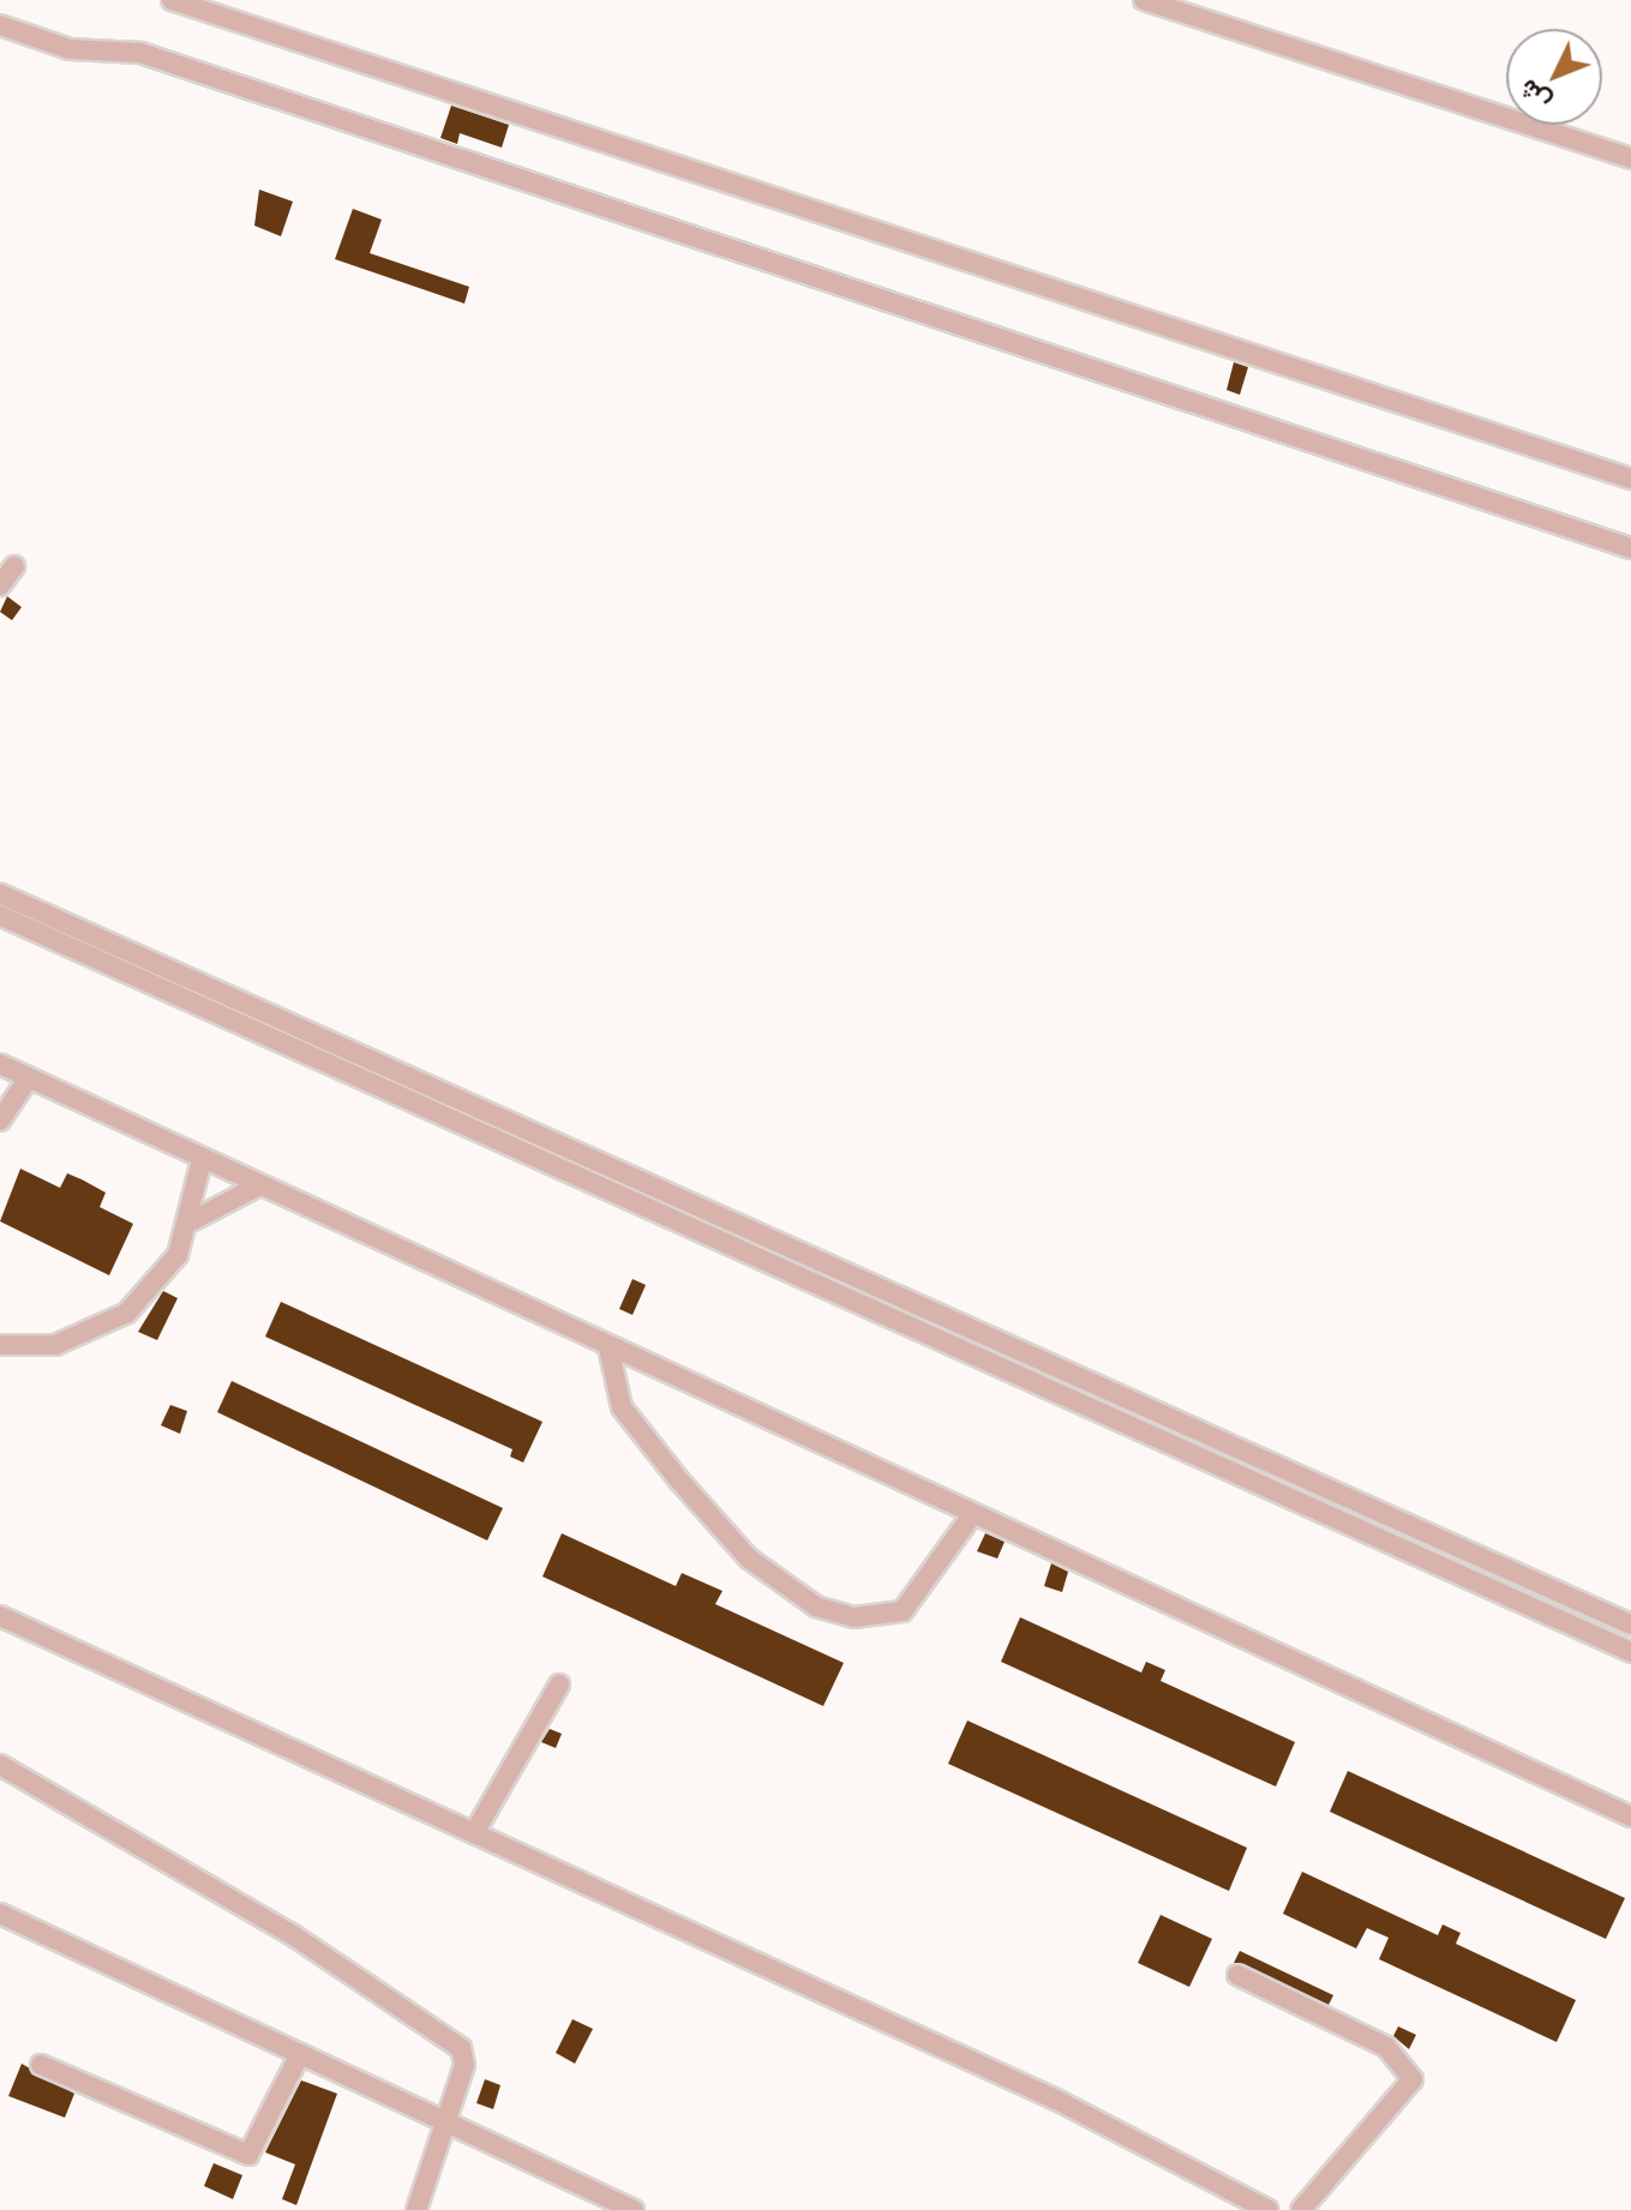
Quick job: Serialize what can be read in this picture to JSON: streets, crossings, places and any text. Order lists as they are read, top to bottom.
{
  "north": "bottom left"
}
